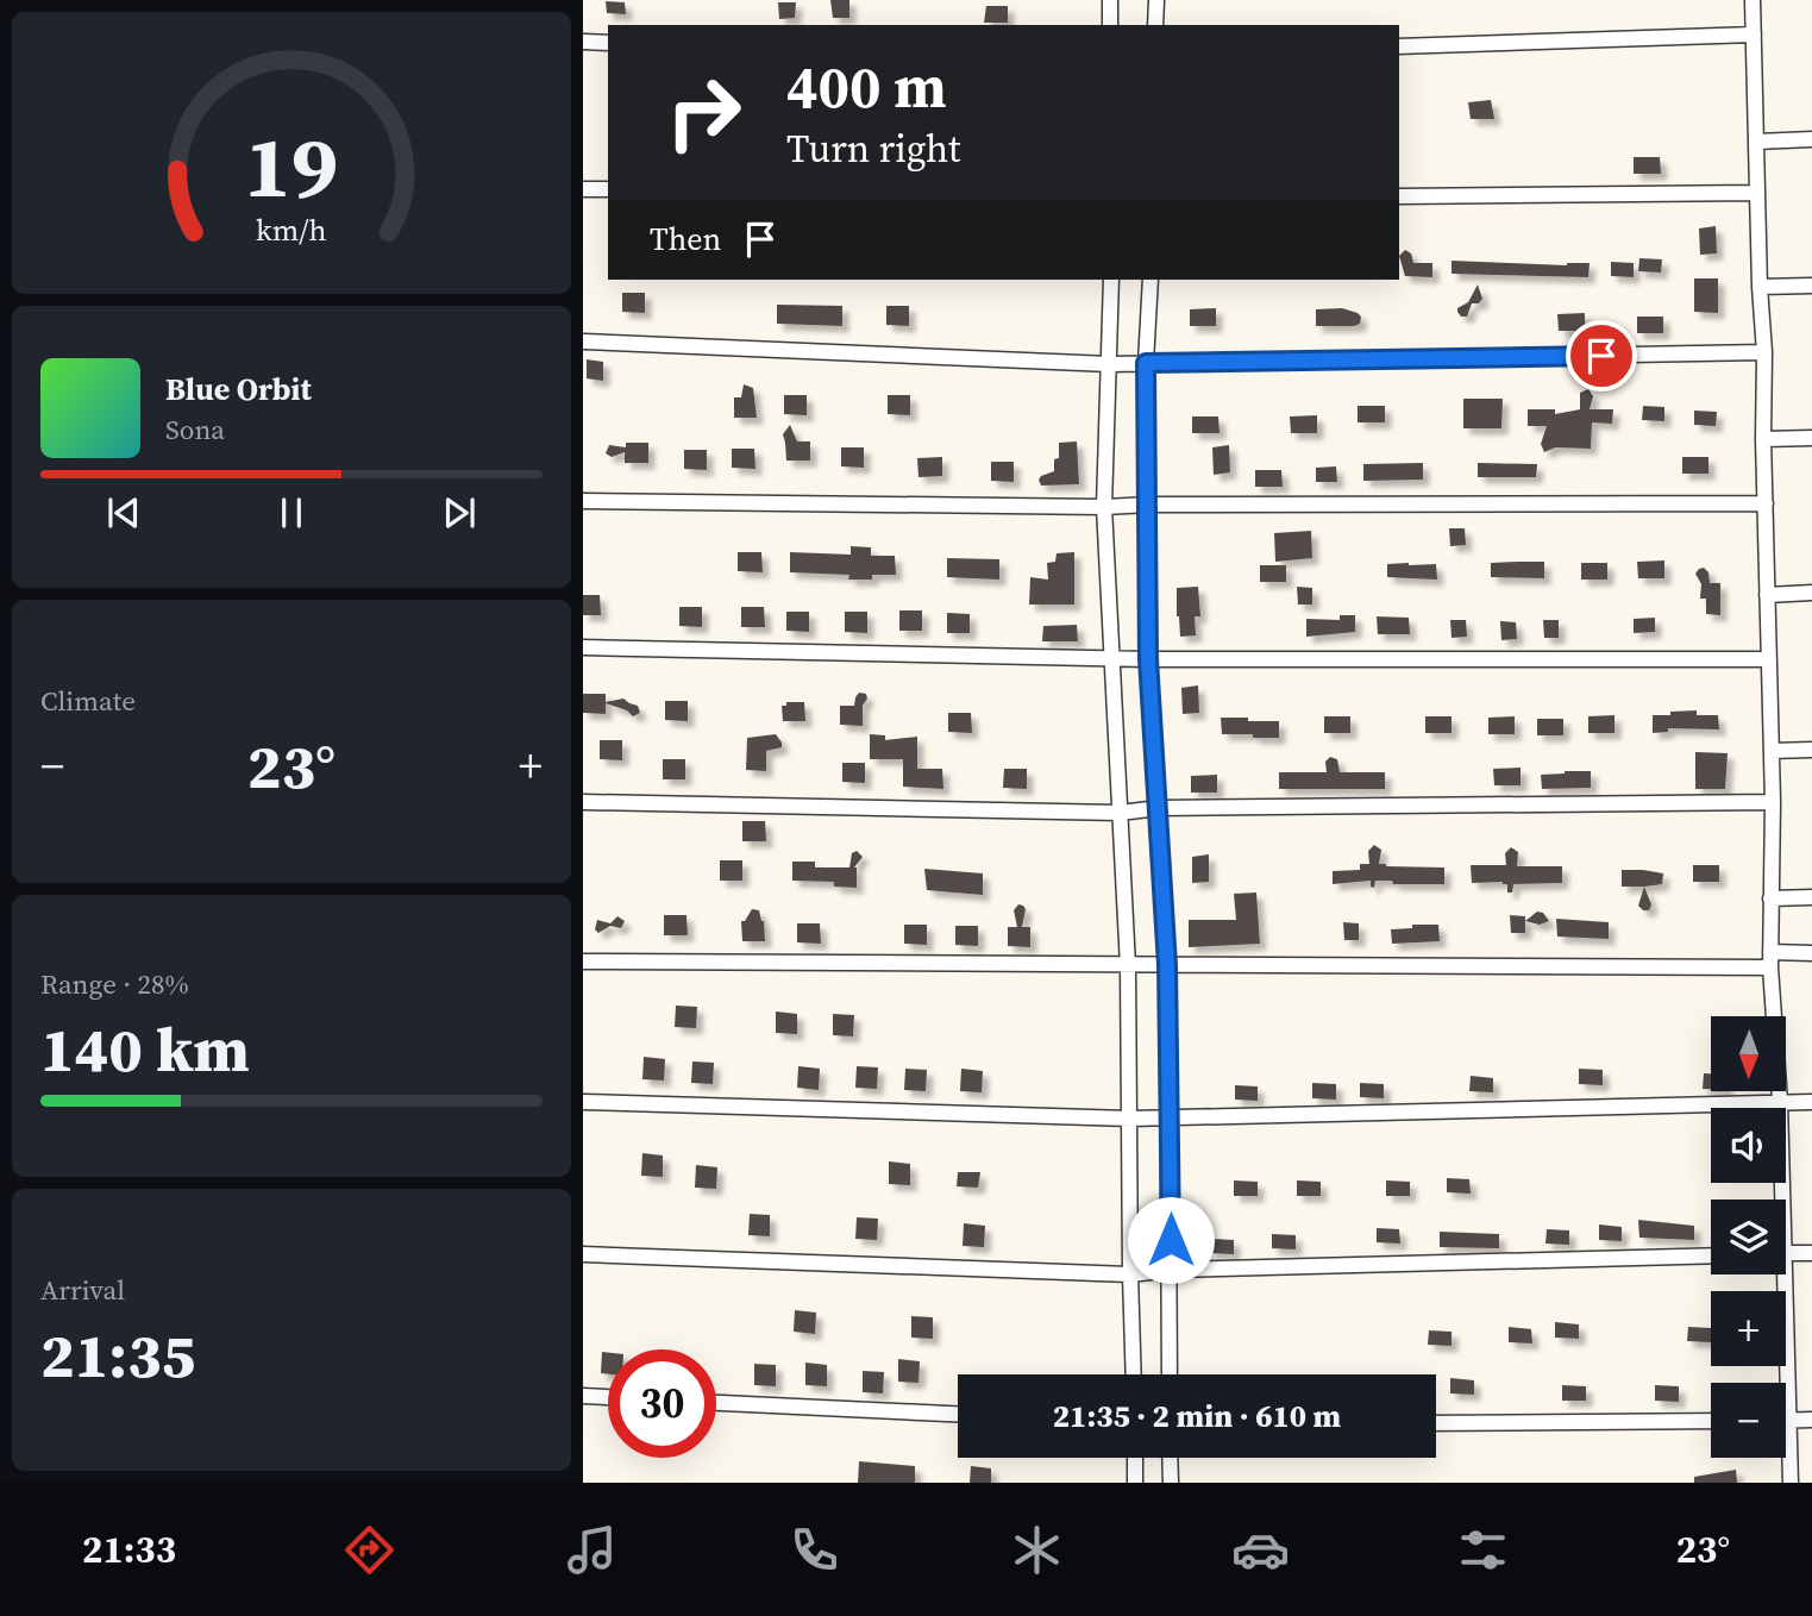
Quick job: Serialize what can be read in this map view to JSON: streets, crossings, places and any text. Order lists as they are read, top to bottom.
{
  "north": "bottom",
  "page": {
    "turn": ["400 m", "Turn right"],
    "then": "Then",
    "song": ["Blue Orbit", "Sona"],
    "tile": [
      "Climate",
      ["Range · 28%", "140 km"],
      ["Arrival", "21:35"]
    ],
    "heat": ["−", "23°", "+"],
    "map_buttons": ["+", "−"],
    "limit": "30",
    "trip": "21:35 · 2 min · 610 m",
    "tabs": ["21:33", "23°"],
    "gauge": ["19", "km/h"]
  }
}
